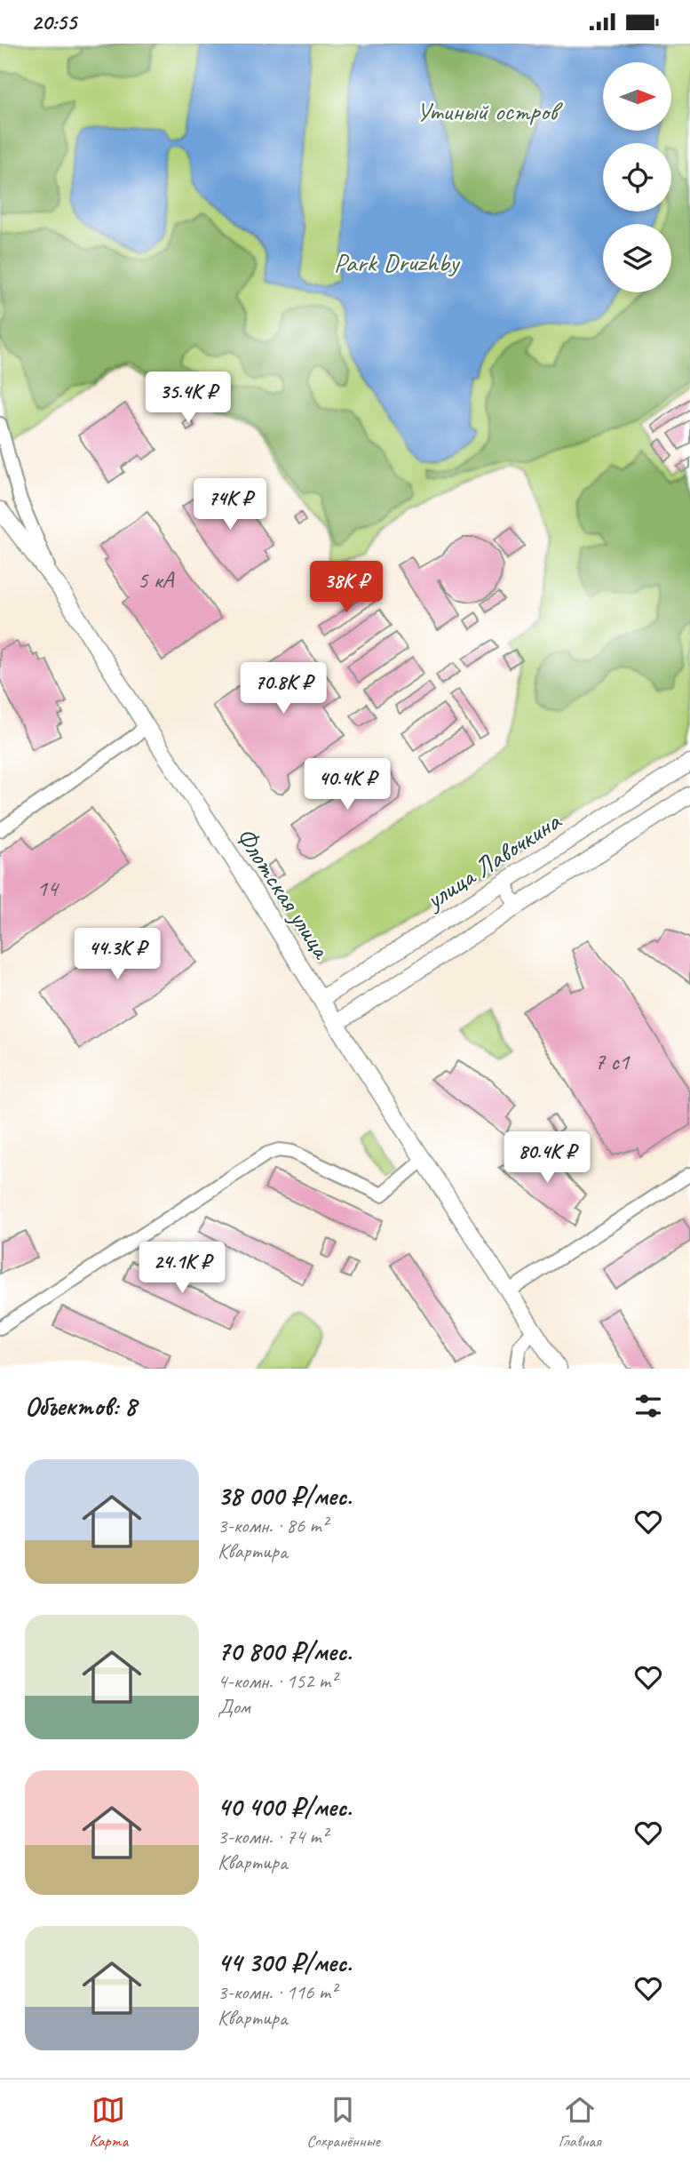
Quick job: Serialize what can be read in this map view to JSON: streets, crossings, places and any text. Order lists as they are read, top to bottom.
{
  "streets": {
    "main road": ["улица Лавочкина", "Флотская улица"]
  },
  "crossings": [
    ["улица Лавочкина", "Флотская улица"]
  ],
  "parks": ["Утиный остров", "Park Druzhby"],
  "house_numbers": ["5 кА", "14", "7 с1"],
  "north": "right",
  "page": {
    "status": "20:55",
    "price": [
      "35.4K ₽",
      "74K ₽",
      "38K ₽",
      "70.8K ₽",
      "40.4K ₽",
      "44.3K ₽",
      "80.4K ₽",
      "24.1K ₽"
    ],
    "heading": "Объектов: 8",
    "list": [
      {
        "name": "38 000 ₽/мес.",
        "note": "3-комн. · 86 m² · Квартира"
      },
      {
        "name": "70 800 ₽/мес.",
        "note": "4-комн. · 152 m² · Дом"
      },
      {
        "name": "40 400 ₽/мес.",
        "note": "3-комн. · 74 m² · Квартира"
      },
      {
        "name": "44 300 ₽/мес.",
        "note": "3-комн. · 116 m² · Квартира"
      }
    ],
    "tabs": ["Карта", "Сохранённые", "Главная"]
  }
}
